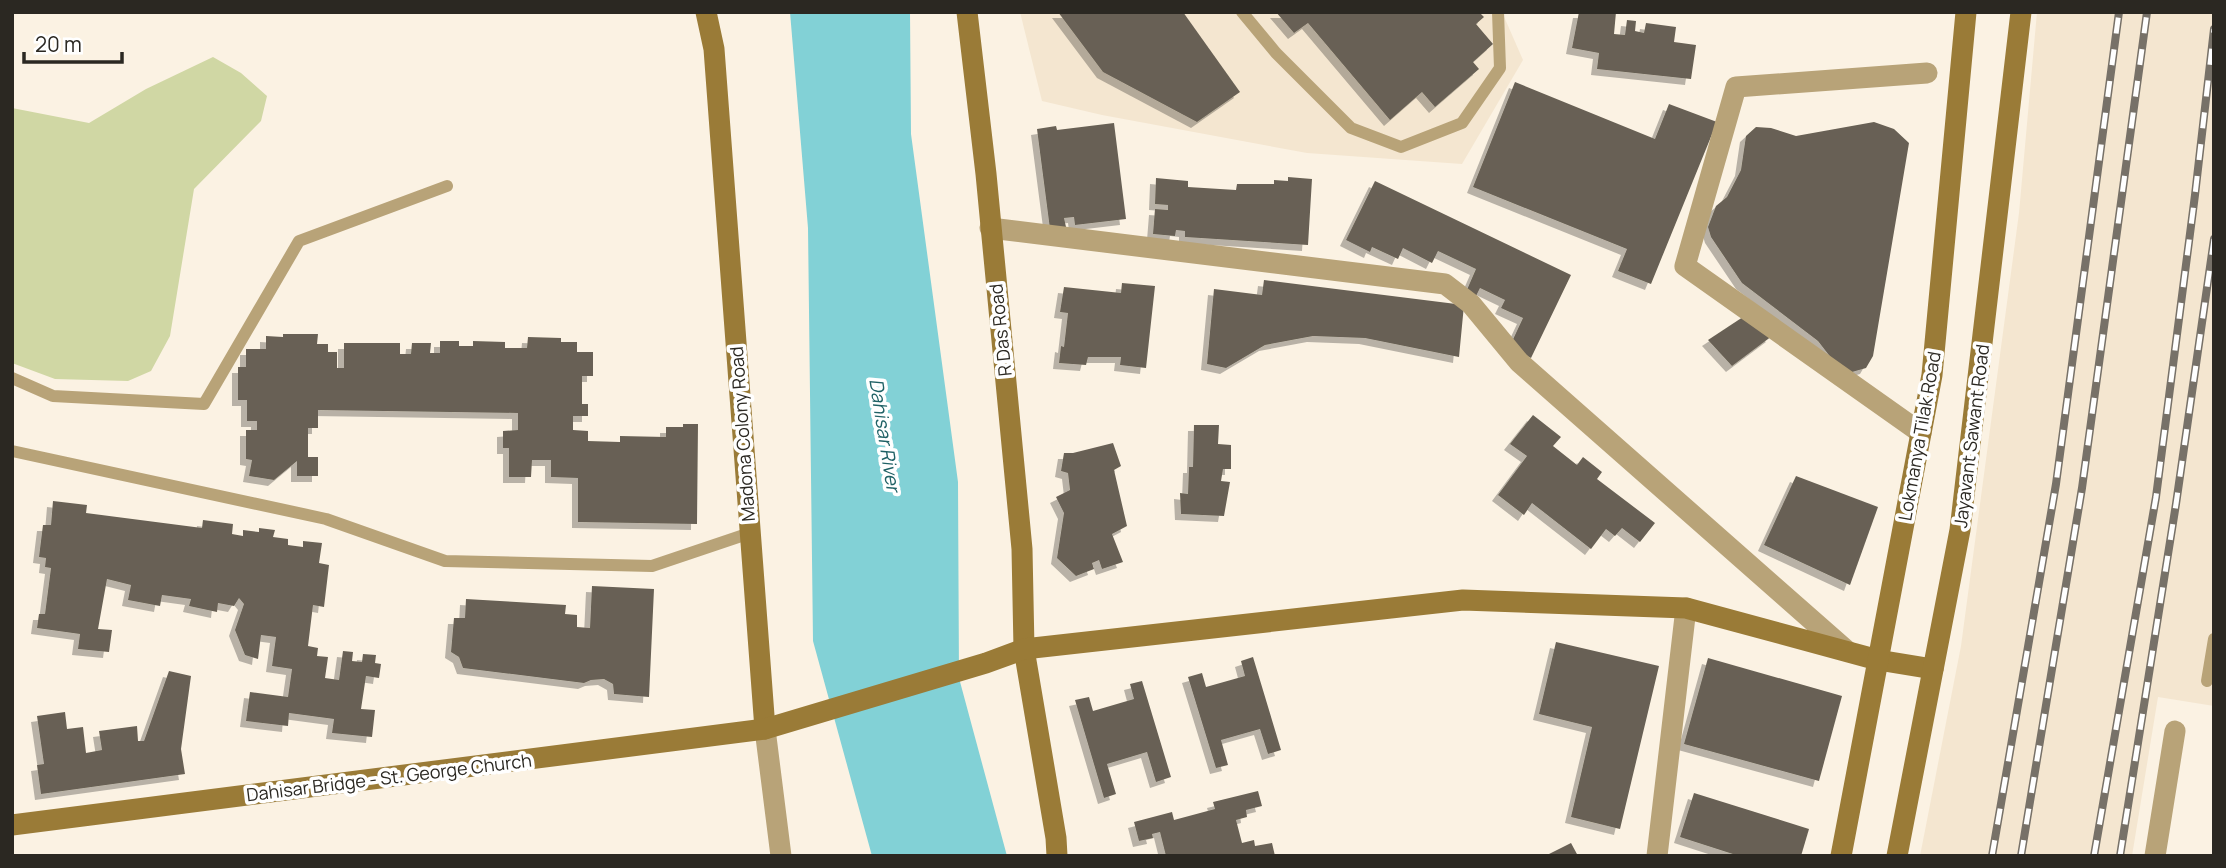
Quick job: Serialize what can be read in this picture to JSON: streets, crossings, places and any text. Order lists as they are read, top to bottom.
{
  "streets": {
    "street": [
      "R Das Road",
      "Madona Colony Road",
      "Lokmanya Tilak Road",
      "Jayavant Sawant Road",
      "Dahisar Bridge - St. George Church"
    ]
  },
  "crossings": [
    ["R Das Road", "Dahisar Bridge - St. George Church"],
    ["Madona Colony Road", "Dahisar Bridge - St. George Church"],
    ["Lokmanya Tilak Road", "Dahisar Bridge - St. George Church"],
    ["Jayavant Sawant Road", "Dahisar Bridge - St. George Church"]
  ],
  "water": ["Dahisar River"],
  "scale_bar": "20 m"
}
